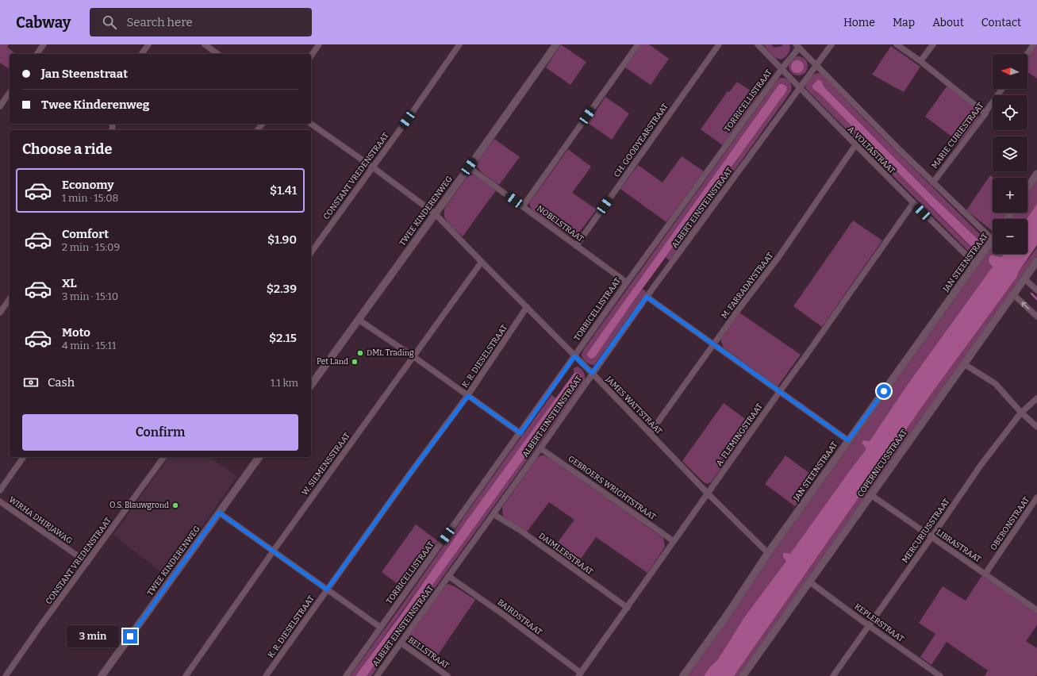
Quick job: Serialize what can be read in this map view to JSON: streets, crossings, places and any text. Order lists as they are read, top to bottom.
{
  "streets": {
    "street": [
      "TORRICELLISTRAAT",
      "MARIE CURIESTRAAT",
      "CH. GOODYEARSTRAAT",
      "A. VOLTASTRAAT",
      "CONSTANT VREDENSTRAAT",
      "ALBERT EINSTEINSTRAAT",
      "TWEE KINDERENWEG",
      "NOBELSTRAAT",
      "JAN STEENSTRAAT",
      "M. FARRADAYSTRAAT",
      "K. R. DIESELSTRAAT",
      "JAMES WATTSTRAAT",
      "A. FLEMINGSTRAAT",
      "COPERNICUSSTRAAT",
      "W. SIEMENSSTRAAT",
      "GEBROERS WRIGHTSTRAAT",
      "WIRHA DHIRJAWAG",
      "OBERONSTRAAT",
      "MERCURIUSSTRAAT",
      "LIBRASTRAAT",
      "DAIMLERSTRAAT",
      "BAIRDSTRAAT",
      "KEPLERSTRAAT",
      "BELLSTRAAT"
    ]
  },
  "crossings": [
    ["TORRICELLISTRAAT", "A. VOLTASTRAAT"],
    ["TORRICELLISTRAAT", "NOBELSTRAAT"],
    ["TORRICELLISTRAAT", "JAMES WATTSTRAAT"],
    ["CH. GOODYEARSTRAAT", "NOBELSTRAAT"],
    ["A. VOLTASTRAAT", "ALBERT EINSTEINSTRAAT"],
    ["A. VOLTASTRAAT", "JAN STEENSTRAAT"],
    ["A. VOLTASTRAAT", "M. FARRADAYSTRAAT"],
    ["A. VOLTASTRAAT", "A. FLEMINGSTRAAT"],
    ["CONSTANT VREDENSTRAAT", "JAMES WATTSTRAAT"],
    ["CONSTANT VREDENSTRAAT", "WIRHA DHIRJAWAG"],
    ["ALBERT EINSTEINSTRAAT", "JAMES WATTSTRAAT"],
    ["ALBERT EINSTEINSTRAAT", "GEBROERS WRIGHTSTRAAT"],
    ["ALBERT EINSTEINSTRAAT", "DAIMLERSTRAAT"],
    ["ALBERT EINSTEINSTRAAT", "BAIRDSTRAAT"],
    ["ALBERT EINSTEINSTRAAT", "BELLSTRAAT"],
    ["TWEE KINDERENWEG", "NOBELSTRAAT"],
    ["TWEE KINDERENWEG", "JAMES WATTSTRAAT"],
    ["JAN STEENSTRAAT", "JAMES WATTSTRAAT"],
    ["M. FARRADAYSTRAAT", "JAMES WATTSTRAAT"],
    ["K. R. DIESELSTRAAT", "JAMES WATTSTRAAT"],
    ["JAMES WATTSTRAAT", "A. FLEMINGSTRAAT"],
    ["JAMES WATTSTRAAT", "W. SIEMENSSTRAAT"],
    ["A. FLEMINGSTRAAT", "GEBROERS WRIGHTSTRAAT"],
    ["A. FLEMINGSTRAAT", "DAIMLERSTRAAT"],
    ["A. FLEMINGSTRAAT", "BAIRDSTRAAT"],
    ["COPERNICUSSTRAAT", "LIBRASTRAAT"],
    ["COPERNICUSSTRAAT", "KEPLERSTRAAT"],
    ["OBERONSTRAAT", "LIBRASTRAAT"],
    ["MERCURIUSSTRAAT", "LIBRASTRAAT"],
    ["MERCURIUSSTRAAT", "KEPLERSTRAAT"]
  ],
  "places": ["DML Trading", "Pet Land", "O.S. Blauwgrond"],
  "north": "left",
  "page": {
    "header": "Cabway",
    "search": "Search here",
    "nav": [
      "Home",
      "Map",
      "About",
      "Contact"
    ],
    "map_buttons": ["+", "−"],
    "banner": ["Jan Steenstraat", "Twee Kinderenweg"],
    "heading": "Choose a ride",
    "list": [
      {
        "name": "Economy",
        "note": "1 min · 15:08",
        "value": "$1.41"
      },
      {
        "name": "Comfort",
        "note": "2 min · 15:09",
        "value": "$1.90"
      },
      {
        "name": "XL",
        "note": "3 min · 15:10",
        "value": "$2.39"
      },
      {
        "name": "Moto",
        "note": "4 min · 15:11",
        "value": "$2.15"
      }
    ],
    "pay": ["Cash", "1.1 km"],
    "buttons": "Confirm",
    "bubble": "3 min"
  }
}
